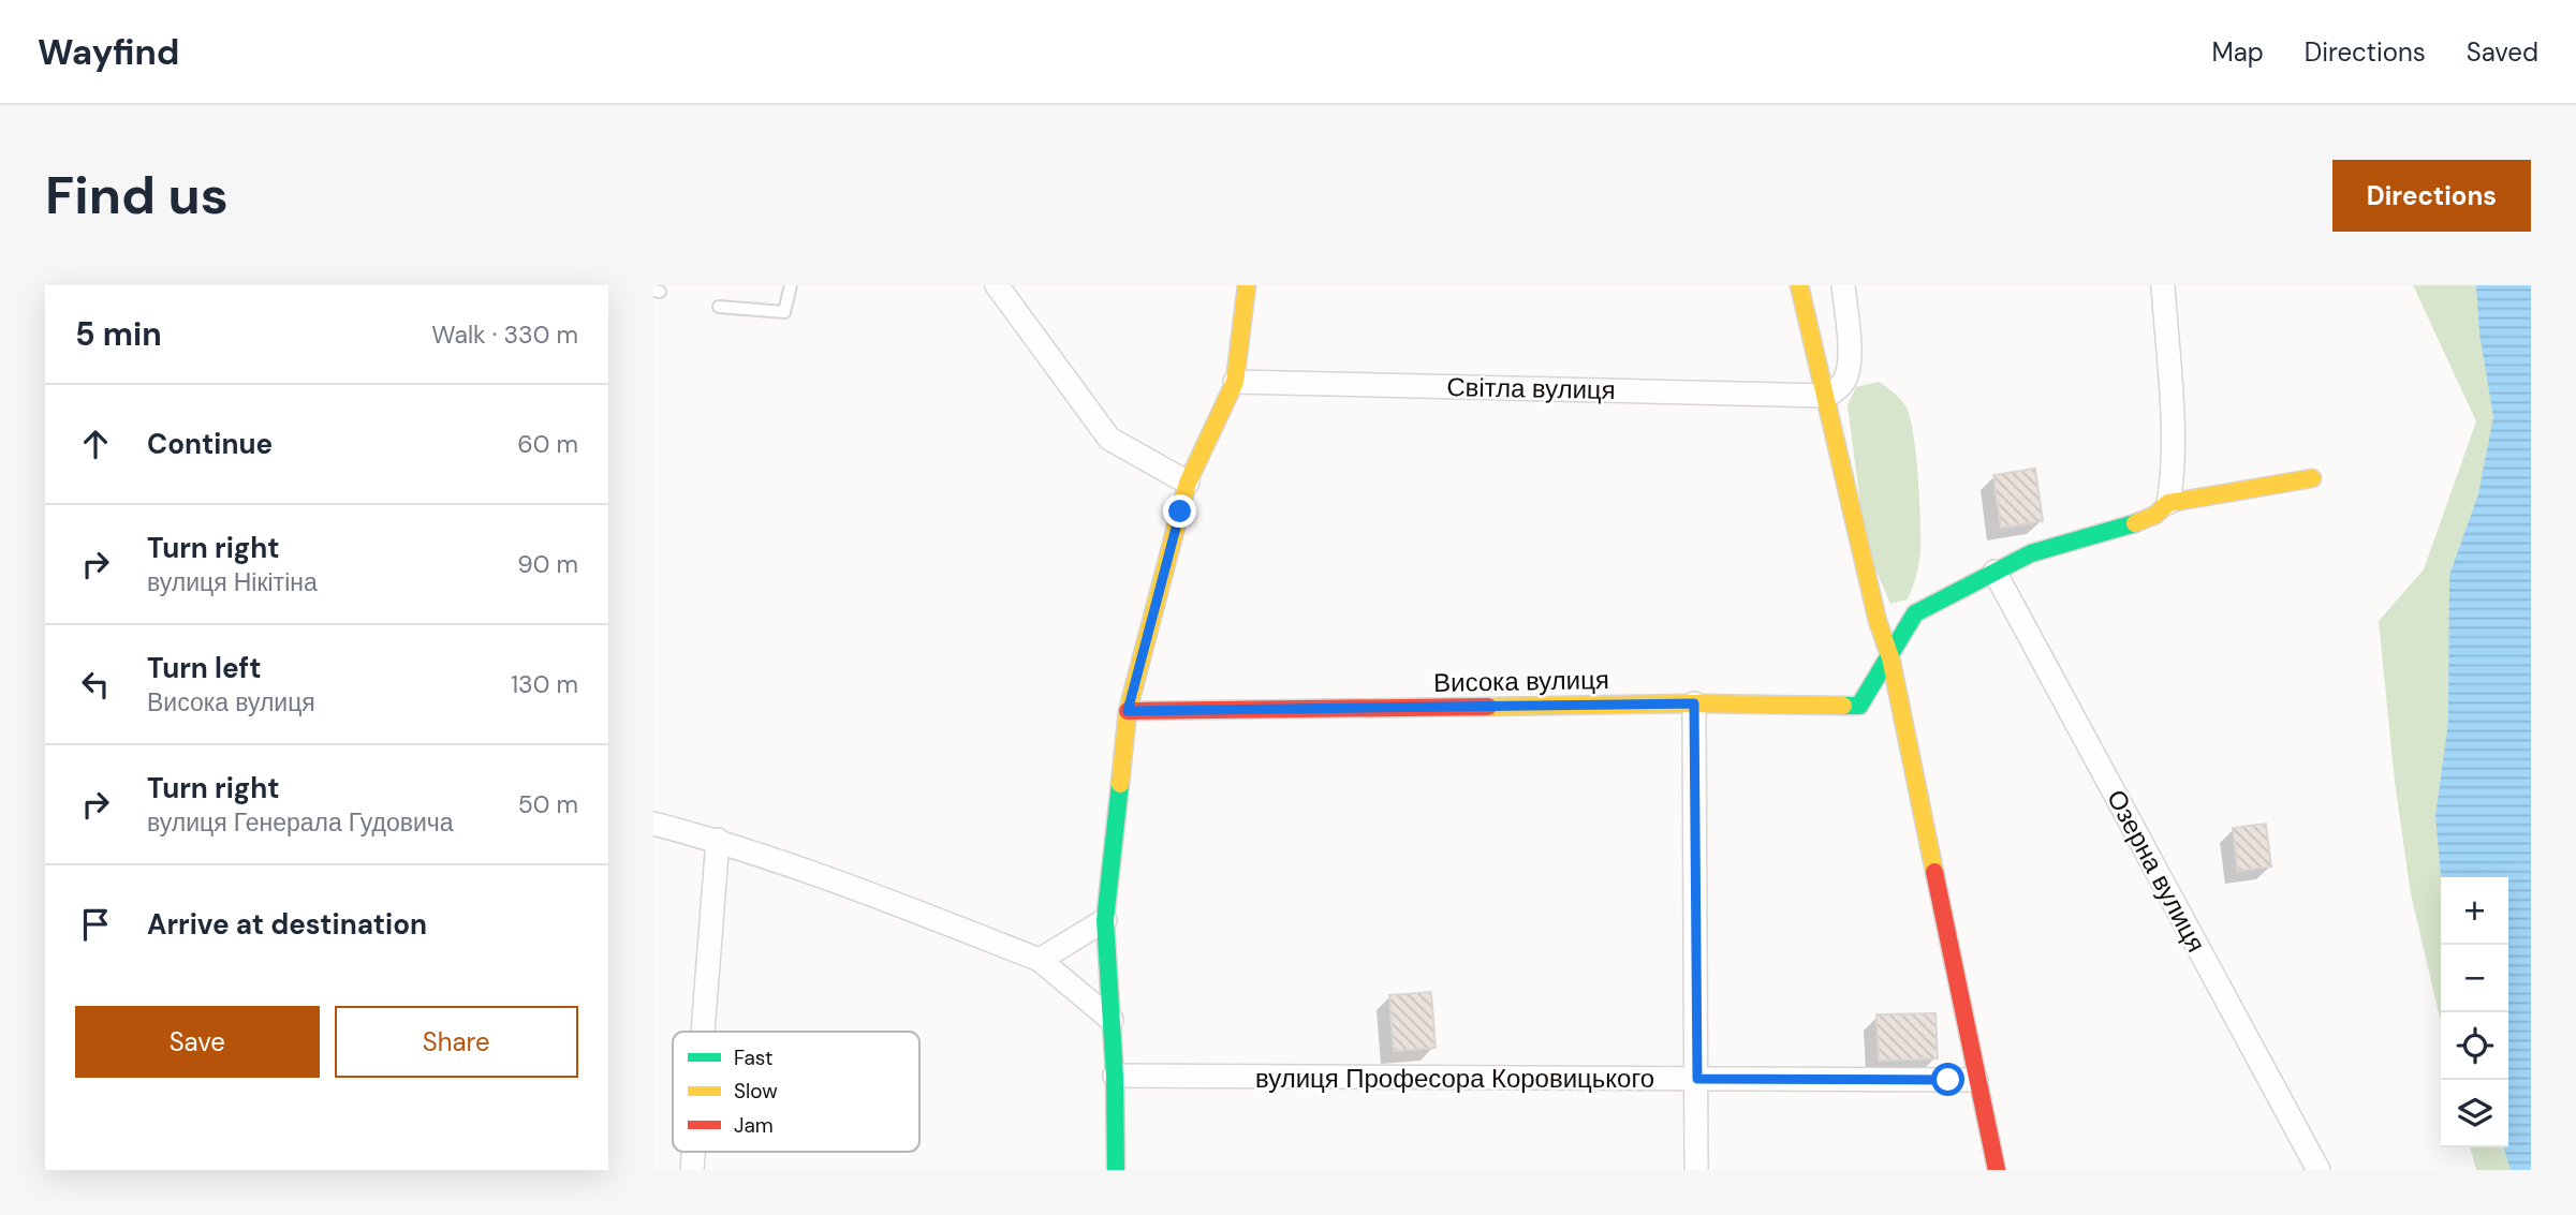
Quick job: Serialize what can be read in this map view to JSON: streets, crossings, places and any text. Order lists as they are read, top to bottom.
{
  "streets": {
    "street": [
      "Світла вулиця",
      "Висока вулиця",
      "Озерна вулиця",
      "вулиця Професора Коровицького"
    ]
  },
  "legend": ["Fast", "Slow", "Jam"],
  "page": {
    "header": "Wayfind",
    "nav": ["Map", "Directions", "Saved"],
    "buttons": [
      "Directions",
      ["Save", "Share"]
    ],
    "title": "Find us",
    "heading": ["5 min", "Walk · 330 m"],
    "list": [
      ["Continue", "60 m"],
      ["Turn right", "вулиця Нікітіна", "90 m"],
      ["Turn left", "Висока вулиця", "130 m"],
      ["Turn right", "вулиця Генерала Гудовича", "50 m"],
      "Arrive at destination"
    ],
    "map_buttons": ["+", "−"]
  }
}
